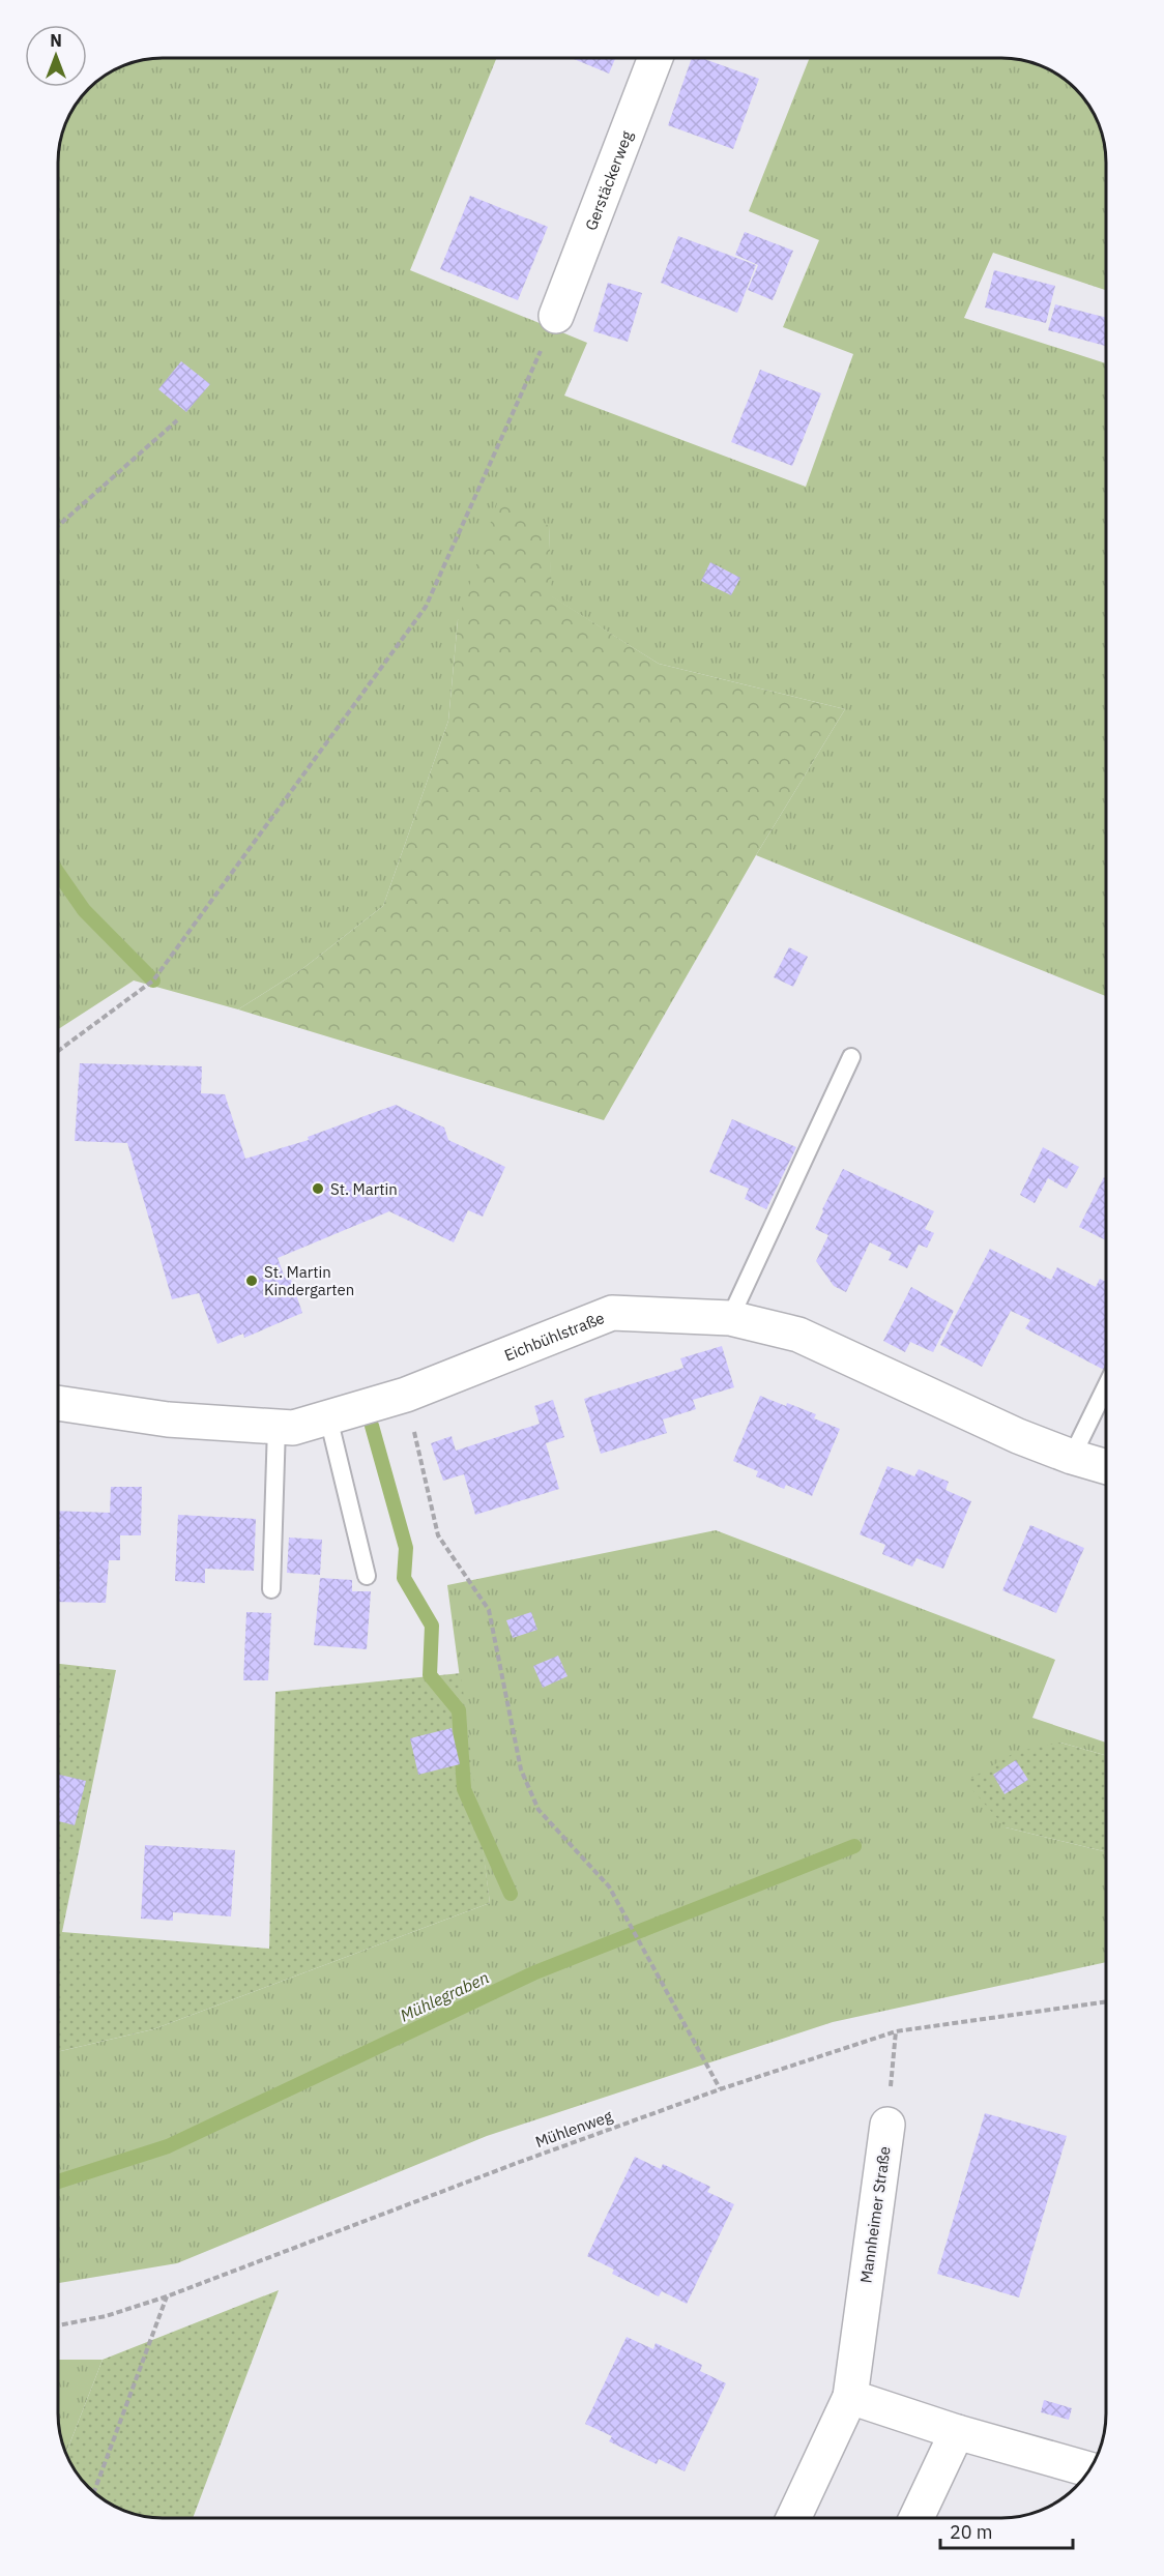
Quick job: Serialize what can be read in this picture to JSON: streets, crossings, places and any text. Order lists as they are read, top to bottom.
{
  "streets": {
    "street": ["Gerstäckerweg", "Eichbühlstraße", "Mannheimer Straße"],
    "path": ["Mühlenweg"]
  },
  "crossings": [
    ["Mühlenweg", "Mannheimer Straße"]
  ],
  "water": ["Mühlegraben"],
  "places": ["St. Martin", "St. Martin Kindergarten"],
  "scale_bar": "20 m",
  "north": "top"
}
